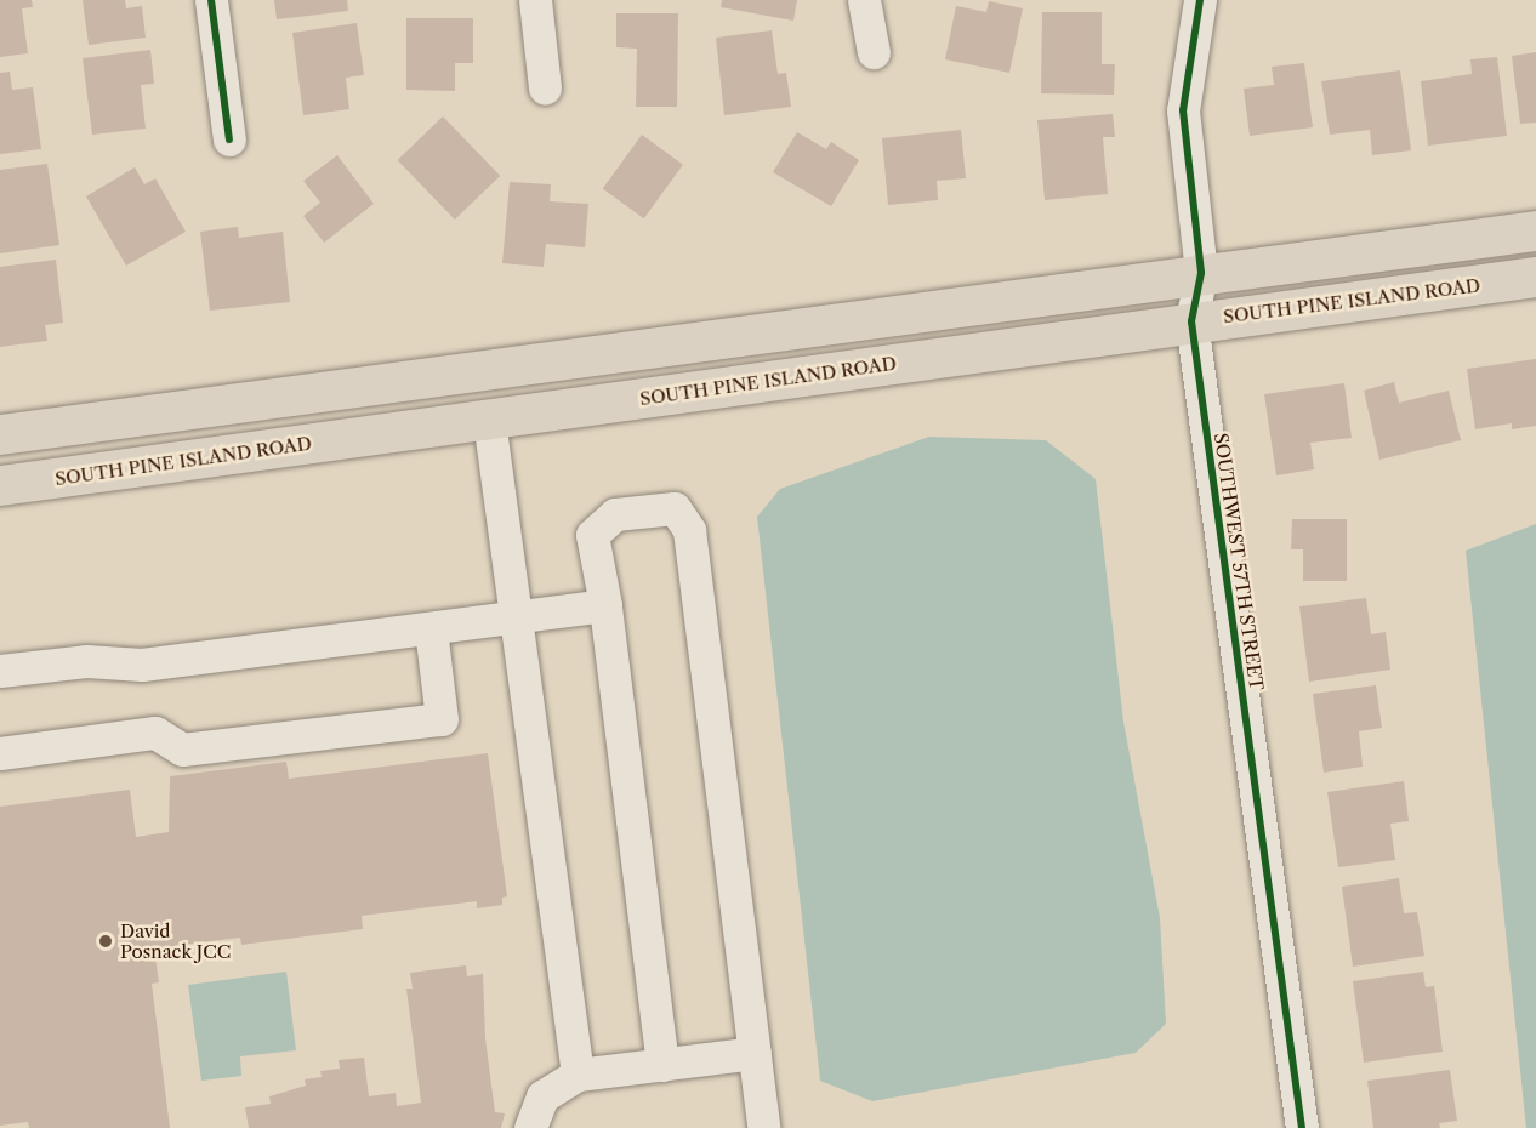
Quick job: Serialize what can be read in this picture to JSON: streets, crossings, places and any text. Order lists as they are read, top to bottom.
{
  "streets": {
    "main road": ["SOUTH PINE ISLAND ROAD"],
    "street": ["SOUTHWEST 57TH STREET"]
  },
  "crossings": [
    ["SOUTH PINE ISLAND ROAD", "SOUTHWEST 57TH STREET"]
  ],
  "places": ["David Posnack JCC"]
}
